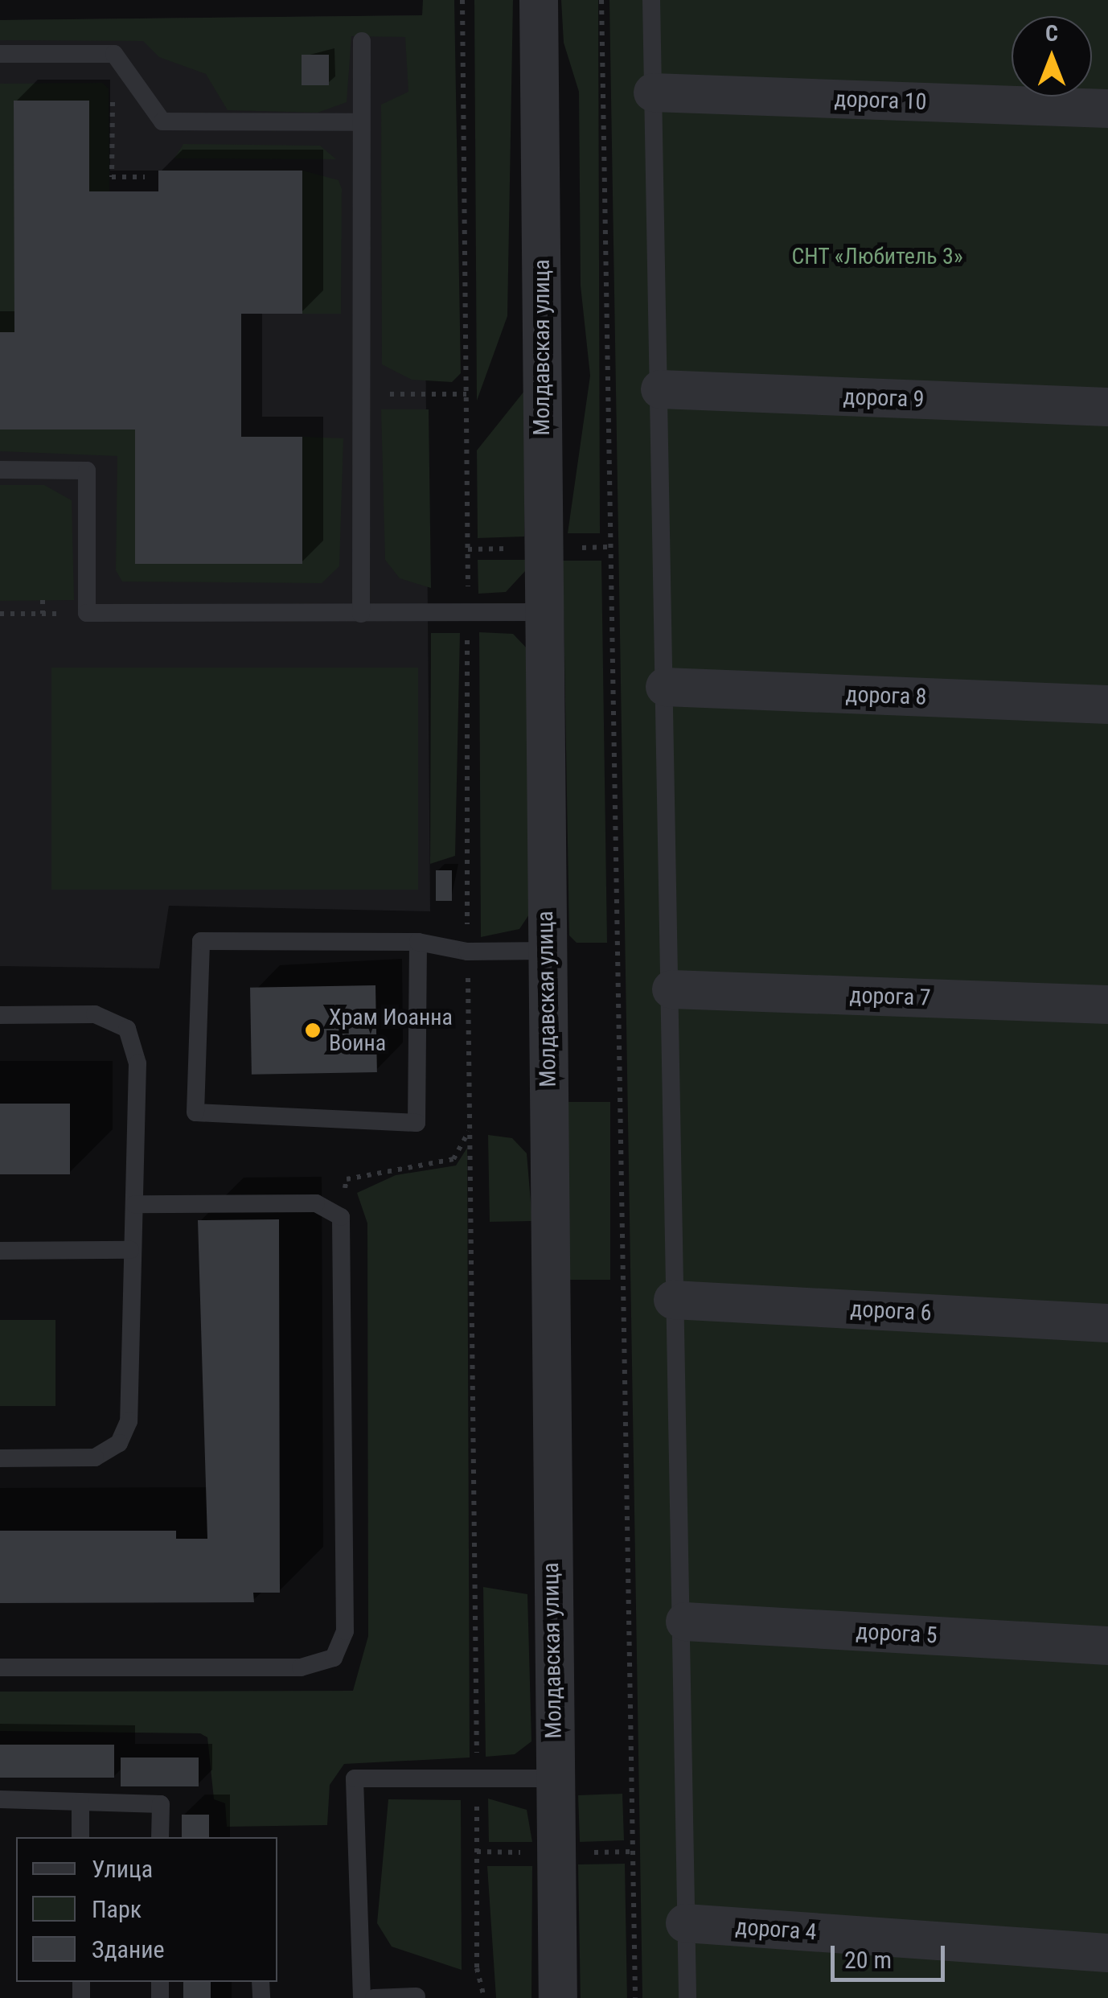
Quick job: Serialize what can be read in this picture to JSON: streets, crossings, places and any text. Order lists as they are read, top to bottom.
{
  "streets": {
    "street": [
      "дорога 10",
      "Молдавская улица",
      "дорога 9",
      "дорога 8",
      "дорога 7",
      "дорога 6",
      "дорога 5",
      "дорога 4"
    ]
  },
  "parks": ["СНТ «Любитель 3»"],
  "places": ["Храм Иоанна Воина"],
  "legend": ["Улица", "Парк", "Здание"],
  "scale_bar": "20 m",
  "north": "top"
}
